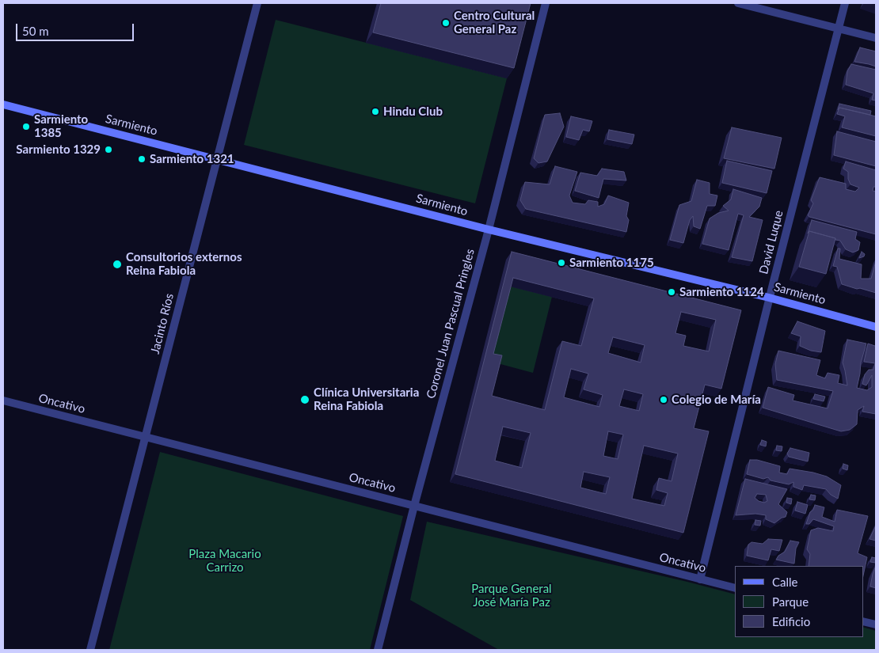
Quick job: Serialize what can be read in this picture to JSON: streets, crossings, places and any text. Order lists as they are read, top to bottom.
{
  "streets": {
    "main road": ["Sarmiento"],
    "street": [
      "David Luque",
      "Jacinto Ríos",
      "Coronel Juan Pascual Pringles",
      "Oncativo"
    ]
  },
  "crossings": [
    ["Sarmiento", "David Luque"],
    ["Sarmiento", "Jacinto Ríos"],
    ["Sarmiento", "Coronel Juan Pascual Pringles"],
    ["David Luque", "Oncativo"],
    ["Jacinto Ríos", "Oncativo"],
    ["Coronel Juan Pascual Pringles", "Oncativo"]
  ],
  "parks": ["Plaza Macario Carrizo", "Parque General José María Paz"],
  "places": [
    "Centro Cultural General Paz",
    "Hindu Club",
    "Sarmiento 1385",
    "Sarmiento 1329",
    "Sarmiento 1321",
    "Sarmiento 1175",
    "Consultorios externos Reina Fabiola",
    "Sarmiento 1124",
    "Clínica Universitaria Reina Fabiola",
    "Colegio de María"
  ],
  "legend": ["Calle", "Parque", "Edificio"],
  "scale_bar": "50 m"
}
